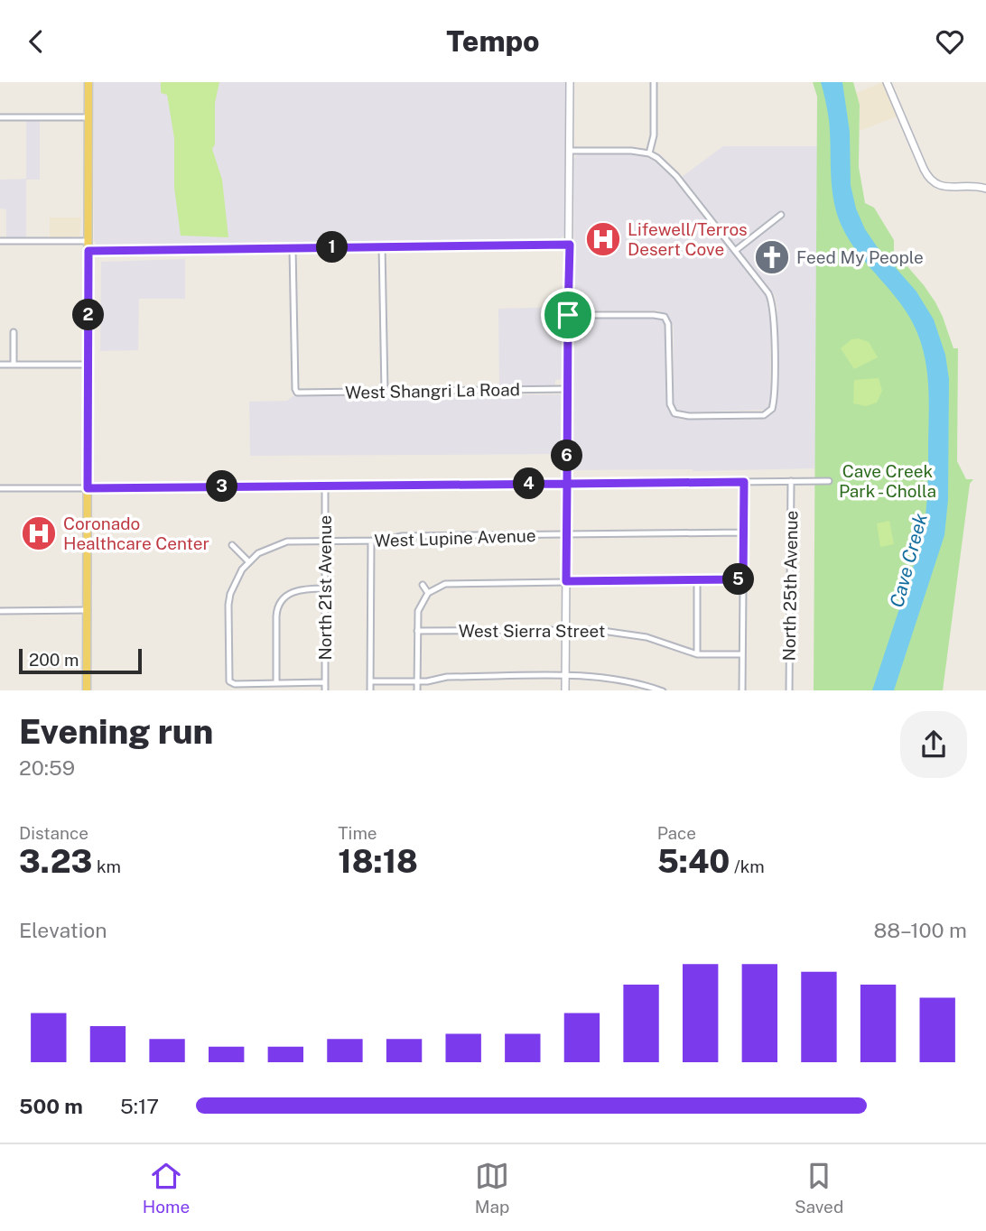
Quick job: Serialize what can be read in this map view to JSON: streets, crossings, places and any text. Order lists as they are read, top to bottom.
{
  "streets": {
    "street": [
      "West Shangri La Road",
      "West Lupine Avenue",
      "North 25th Avenue",
      "North 21st Avenue",
      "West Sierra Street"
    ]
  },
  "crossings": [
    ["West Lupine Avenue", "North 21st Avenue"]
  ],
  "water": ["Cave Creek"],
  "parks": ["Cave Creek Park - Cholla"],
  "places": {
    "hospital": ["Lifewell/Terros Desert Cove", "Coronado Healthcare Center"],
    "church": ["Feed My People"]
  },
  "scale_bar": "200 m",
  "page": {
    "header": "Tempo",
    "pins": [
      "1",
      "2",
      "6",
      "4",
      "3",
      "5"
    ],
    "scale": "200 m",
    "heading": ["Evening run", "20:59"],
    "stats": [
      ["Distance", "3.23 km"],
      ["Time", "18:18"],
      ["Pace", "5:40 /km"]
    ],
    "chart": ["Elevation", "88–100 m"],
    "list": [
      {
        "name": "500 m",
        "note": "5:17"
      }
    ],
    "tabs": ["Home", "Map", "Saved"]
  }
}
